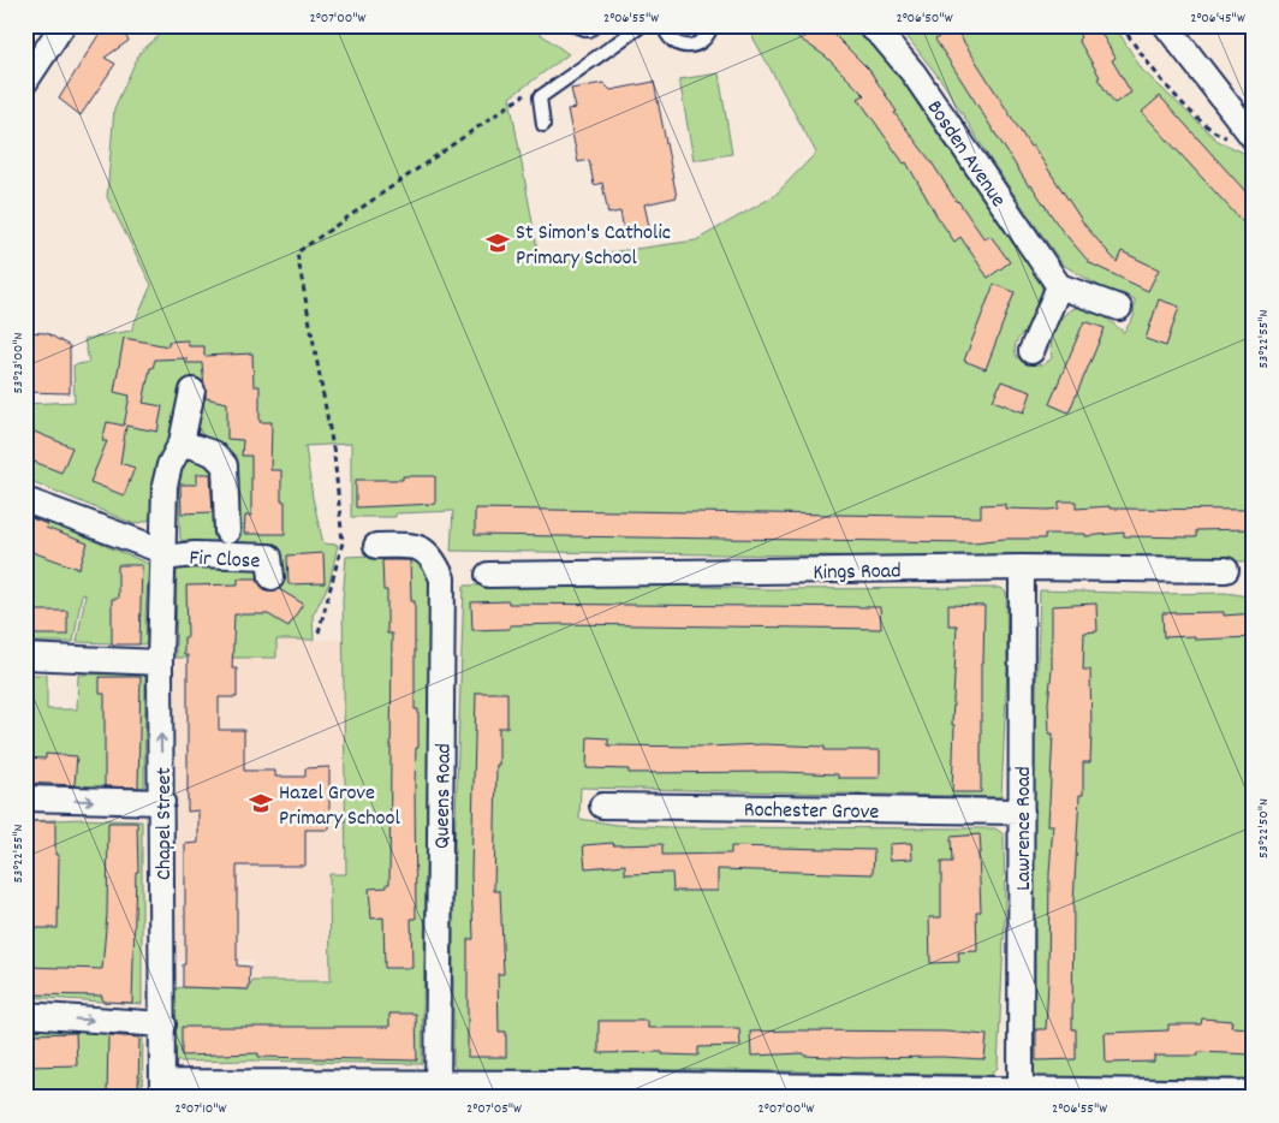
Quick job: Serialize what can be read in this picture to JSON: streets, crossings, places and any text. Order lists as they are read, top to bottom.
{
  "streets": {
    "street": [
      "Bosden Avenue",
      "Fir Close",
      "Kings Road",
      "Queens Road",
      "Rochester Grove",
      "Chapel Street",
      "Lawrence Road"
    ]
  },
  "crossings": [
    ["Fir Close", "Chapel Street"],
    ["Kings Road", "Lawrence Road"],
    ["Rochester Grove", "Lawrence Road"]
  ],
  "places": {
    "school or university": ["St Simon's Catholic Primary School", "Hazel Grove Primary School"]
  },
  "coordinates": [
    "2°07'00\"W",
    "2°06'55\"W",
    "2°06'50\"W",
    "2°06'45\"W",
    "53°22'55\"N",
    "53°23'00\"N",
    "53°22'50\"N",
    "2°07'10\"W",
    "2°07'05\"W"
  ]
}
